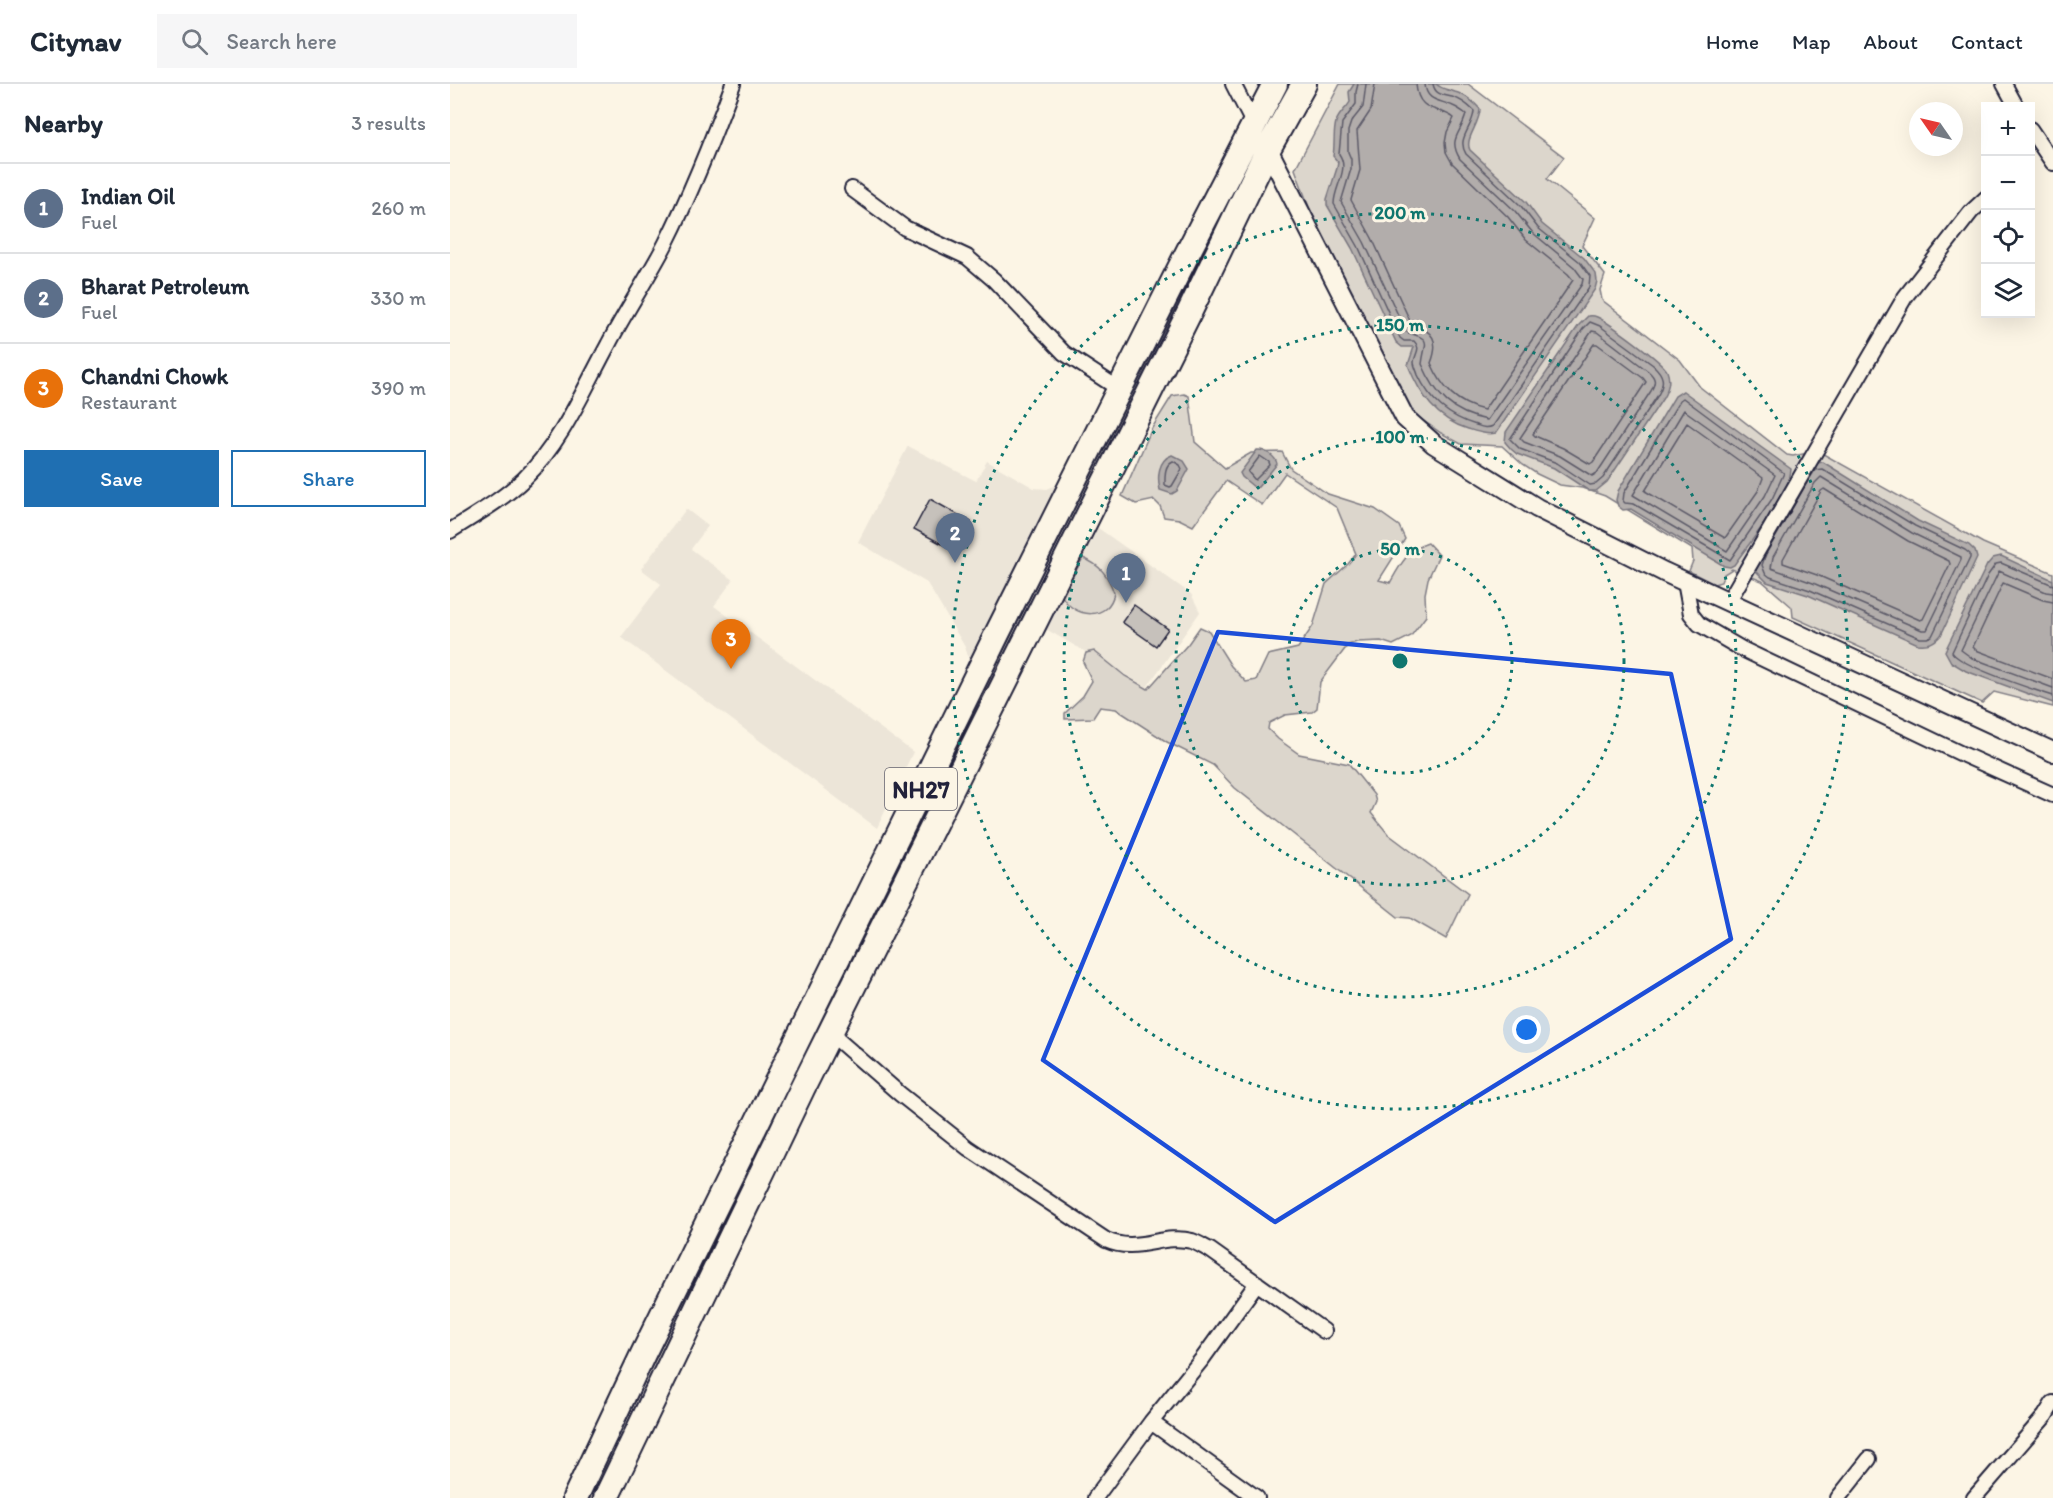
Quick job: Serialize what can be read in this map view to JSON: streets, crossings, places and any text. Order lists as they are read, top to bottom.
{
  "streets": {
    "highway": ["NH27"]
  },
  "north": "top left",
  "page": {
    "header": "Citynav",
    "search": "Search here",
    "nav": [
      "Home",
      "Map",
      "About",
      "Contact"
    ],
    "heading": ["Nearby", "3 results"],
    "map_buttons": ["+", "−"],
    "list": [
      {
        "mark": "1",
        "name": "Indian Oil",
        "note": "Fuel",
        "value": "260 m"
      },
      {
        "mark": "2",
        "name": "Bharat Petroleum",
        "note": "Fuel",
        "value": "330 m"
      },
      {
        "mark": "3",
        "name": "Chandni Chowk",
        "note": "Restaurant",
        "value": "390 m"
      }
    ],
    "buttons": ["Save", "Share"],
    "pins": ["2", "1", "3"]
  },
  "rings": [
    "200 m",
    "150 m",
    "100 m",
    "50 m"
  ]
}
